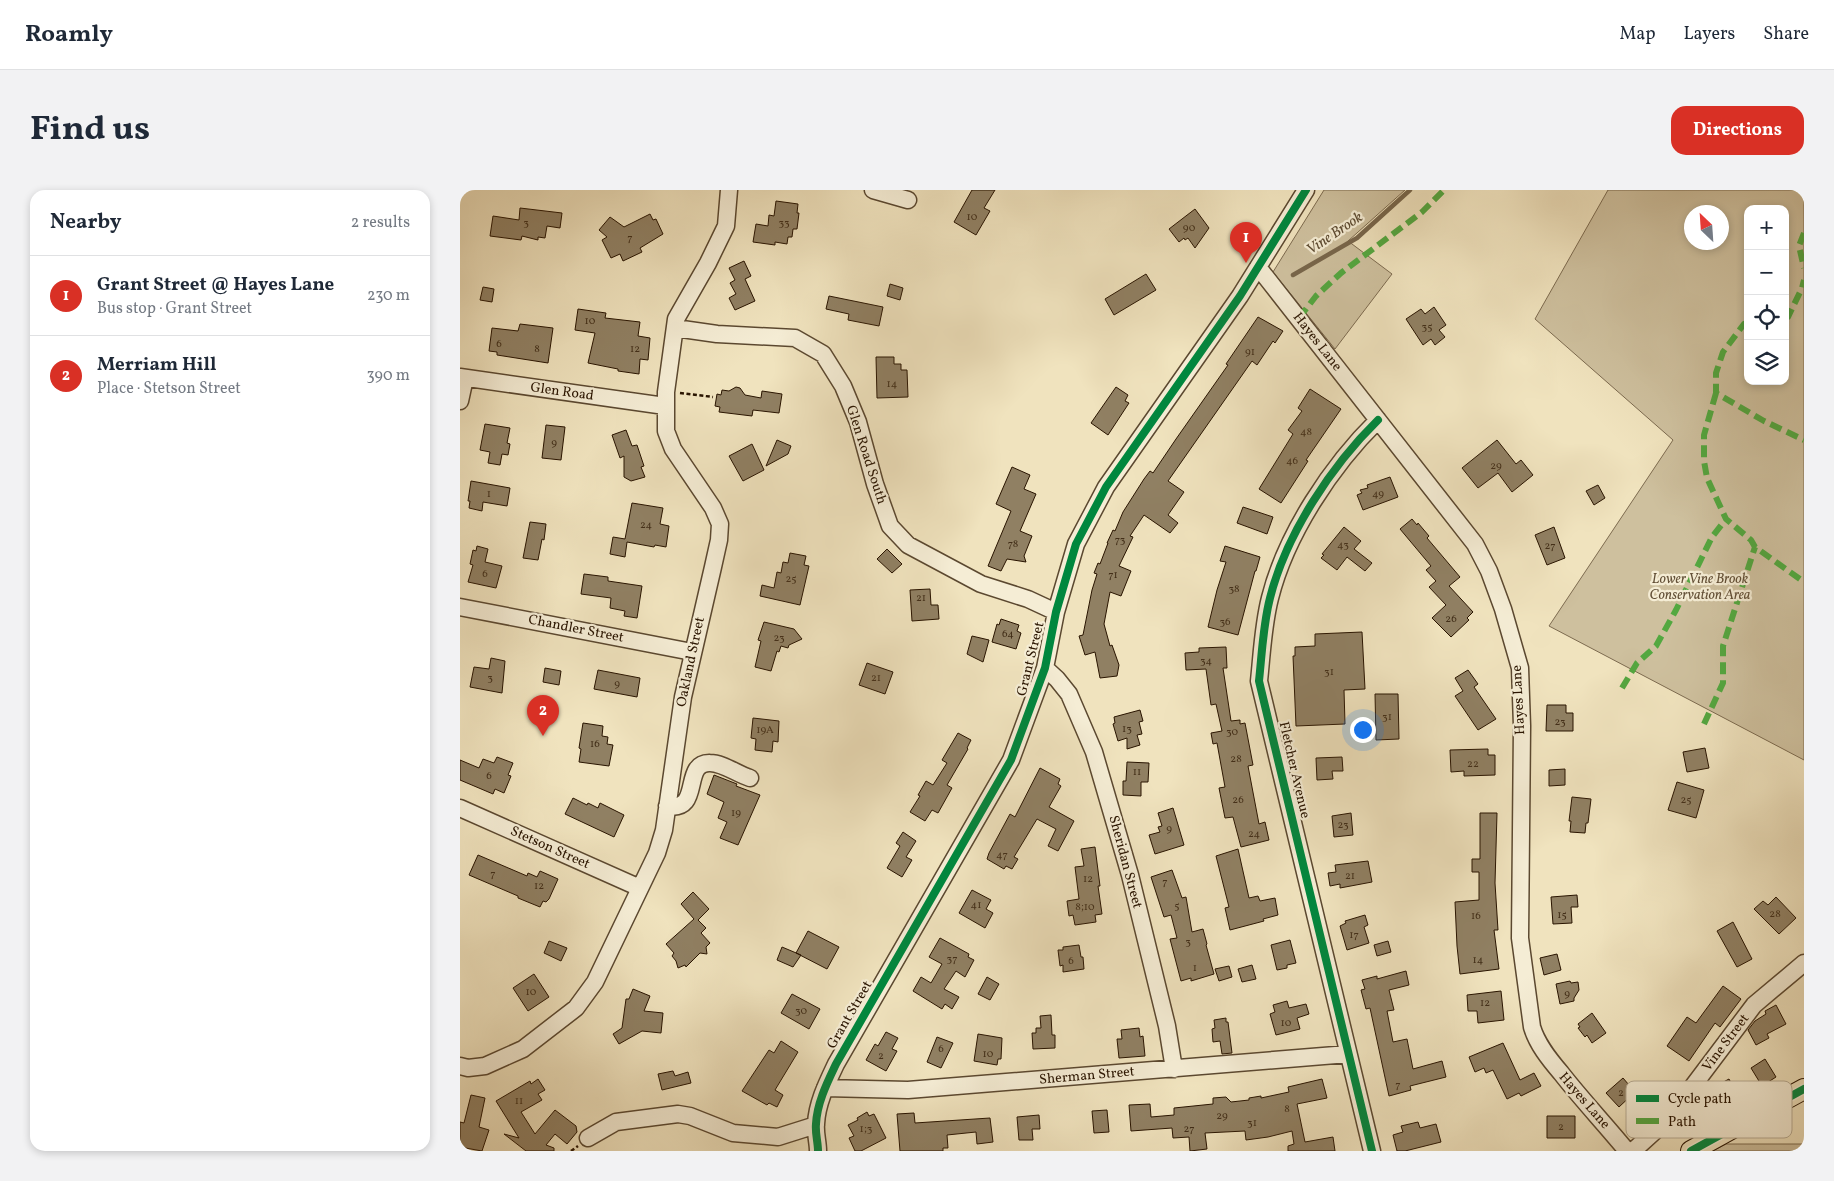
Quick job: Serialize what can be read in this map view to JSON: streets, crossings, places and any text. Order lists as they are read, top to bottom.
{
  "streets": {
    "street": [
      "Hayes Lane",
      "Glen Road",
      "Glen Road South",
      "Chandler Street",
      "Grant Street",
      "Oakland Street",
      "Fletcher Avenue",
      "Stetson Street",
      "Sheridan Street",
      "Vine Street",
      "Sherman Street"
    ]
  },
  "crossings": [
    ["Hayes Lane", "Grant Street"],
    ["Hayes Lane", "Fletcher Avenue"],
    ["Glen Road", "Oakland Street"],
    ["Glen Road South", "Grant Street"],
    ["Glen Road South", "Oakland Street"],
    ["Chandler Street", "Oakland Street"],
    ["Grant Street", "Sheridan Street"],
    ["Grant Street", "Sherman Street"],
    ["Oakland Street", "Stetson Street"],
    ["Fletcher Avenue", "Sherman Street"],
    ["Sheridan Street", "Sherman Street"]
  ],
  "water": ["Vine Brook"],
  "parks": ["Lower Vine Brook Conservation Area"],
  "house_numbers": [
    "10",
    "3",
    "33",
    "90",
    "7",
    "10",
    "35",
    "6",
    "8",
    "12",
    "91",
    "14",
    "48",
    "9",
    "46",
    "29",
    "1",
    "49",
    "24",
    "73",
    "78",
    "43",
    "27",
    "6",
    "71",
    "25",
    "38",
    "21",
    "26",
    "36",
    "64",
    "23",
    "34",
    "31",
    "3",
    "21",
    "9",
    "31",
    "23",
    "13",
    "19A",
    "30",
    "16",
    "28",
    "22",
    "11",
    "6",
    "26",
    "25",
    "19",
    "23",
    "9",
    "24",
    "47",
    "7",
    "21",
    "12",
    "7",
    "12",
    "41",
    "5",
    "8;10",
    "28",
    "15",
    "16",
    "17",
    "3",
    "37",
    "14",
    "6",
    "1",
    "10",
    "9",
    "12",
    "30",
    "10",
    "6",
    "10",
    "2",
    "7",
    "2",
    "11",
    "8",
    "29",
    "31",
    "2",
    "1;3",
    "27"
  ],
  "legend": ["Cycle path", "Path"],
  "north": "top left",
  "page": {
    "header": "Roamly",
    "nav": ["Map", "Layers", "Share"],
    "title": "Find us",
    "buttons": "Directions",
    "heading": ["Nearby", "2 results"],
    "map_buttons": ["+", "−"],
    "pins": ["1", "2"],
    "list": [
      {
        "mark": "1",
        "name": "Grant Street @ Hayes Lane",
        "note": "Bus stop · Grant Street",
        "value": "230 m"
      },
      {
        "mark": "2",
        "name": "Merriam Hill",
        "note": "Place · Stetson Street",
        "value": "390 m"
      }
    ]
  }
}
